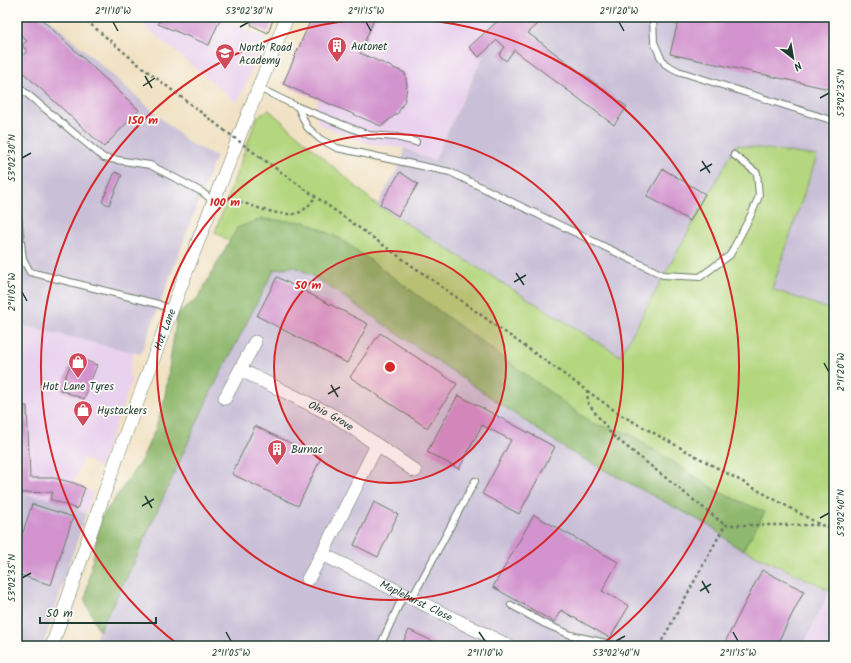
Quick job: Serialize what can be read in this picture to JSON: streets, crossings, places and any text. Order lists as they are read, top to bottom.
{
  "streets": {
    "street": ["Hot Lane", "Ohio Grove", "Maplehurst Close"]
  },
  "places": {
    "building": ["Autonet", "Burnac"],
    "school or university": ["North Road Academy"],
    "shop": ["Hot Lane Tyres", "Hystackers"]
  },
  "scale_bar": "50 m",
  "north": "bottom right",
  "coordinates": [
    "2°11'10\"W",
    "53°02'30\"N",
    "2°11'15\"W",
    "2°11'20\"W",
    "53°02'35\"N",
    "2°11'05\"W",
    "53°02'40\"N"
  ],
  "rings": ["150 m", "100 m", "50 m"]
}
